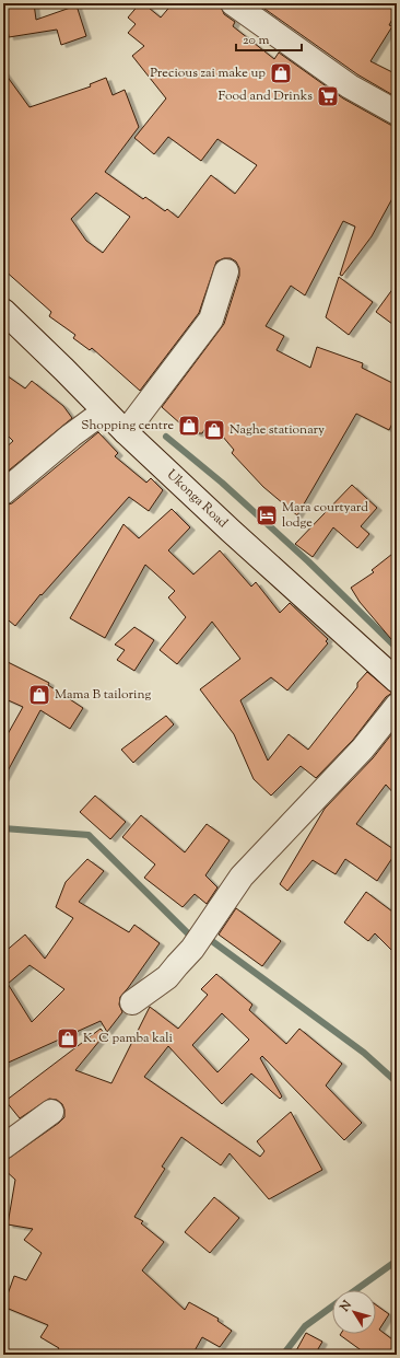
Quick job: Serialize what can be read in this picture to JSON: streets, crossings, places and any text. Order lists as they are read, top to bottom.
{
  "streets": {
    "street": ["Ukonga Road"]
  },
  "places": {
    "shop": [
      "Precious zai make up",
      "Shopping centre",
      "Naghe stationary",
      "Mama B tailoring",
      "K. C pamba kali"
    ],
    "supermarket": ["Food and Drinks"],
    "hotel": ["Mara courtyard lodge"]
  },
  "scale_bar": "20 m",
  "north": "top left"
}
